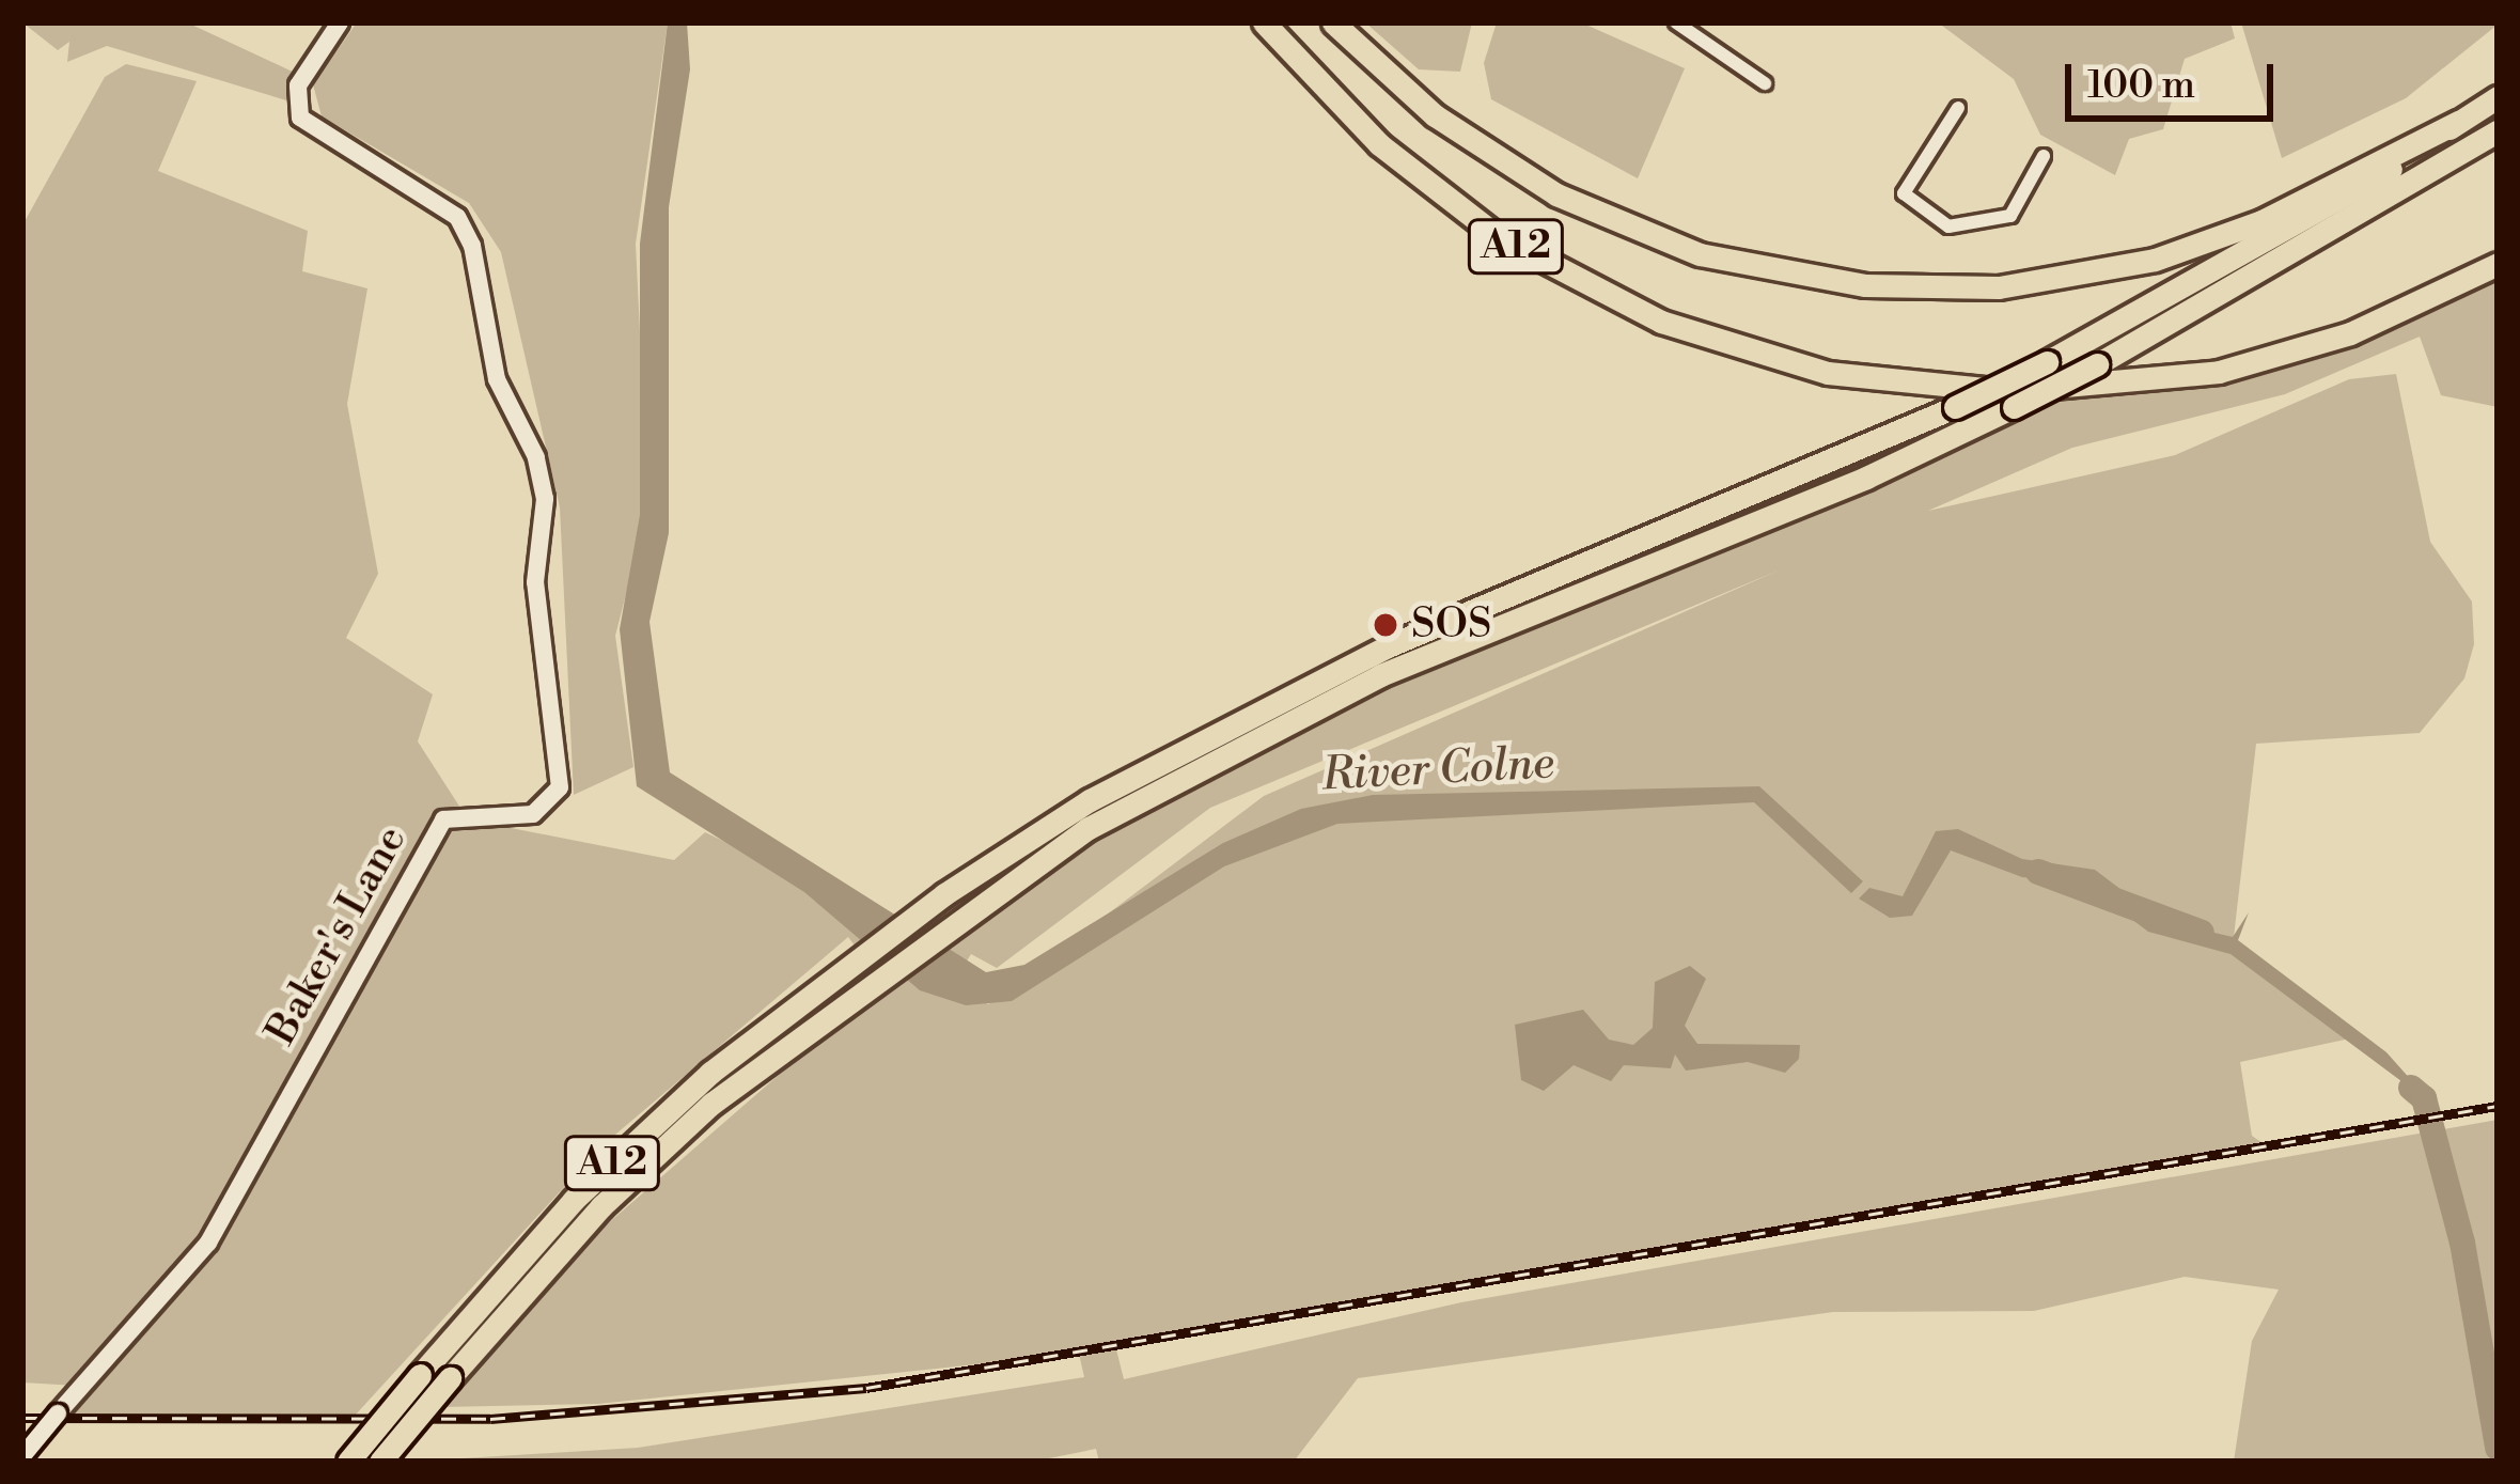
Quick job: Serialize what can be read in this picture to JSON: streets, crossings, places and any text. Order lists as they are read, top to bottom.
{
  "streets": {
    "highway": ["A12"],
    "street": ["Baker's Lane"]
  },
  "water": ["River Colne"],
  "places": ["SOS"],
  "scale_bar": "100 m"
}
